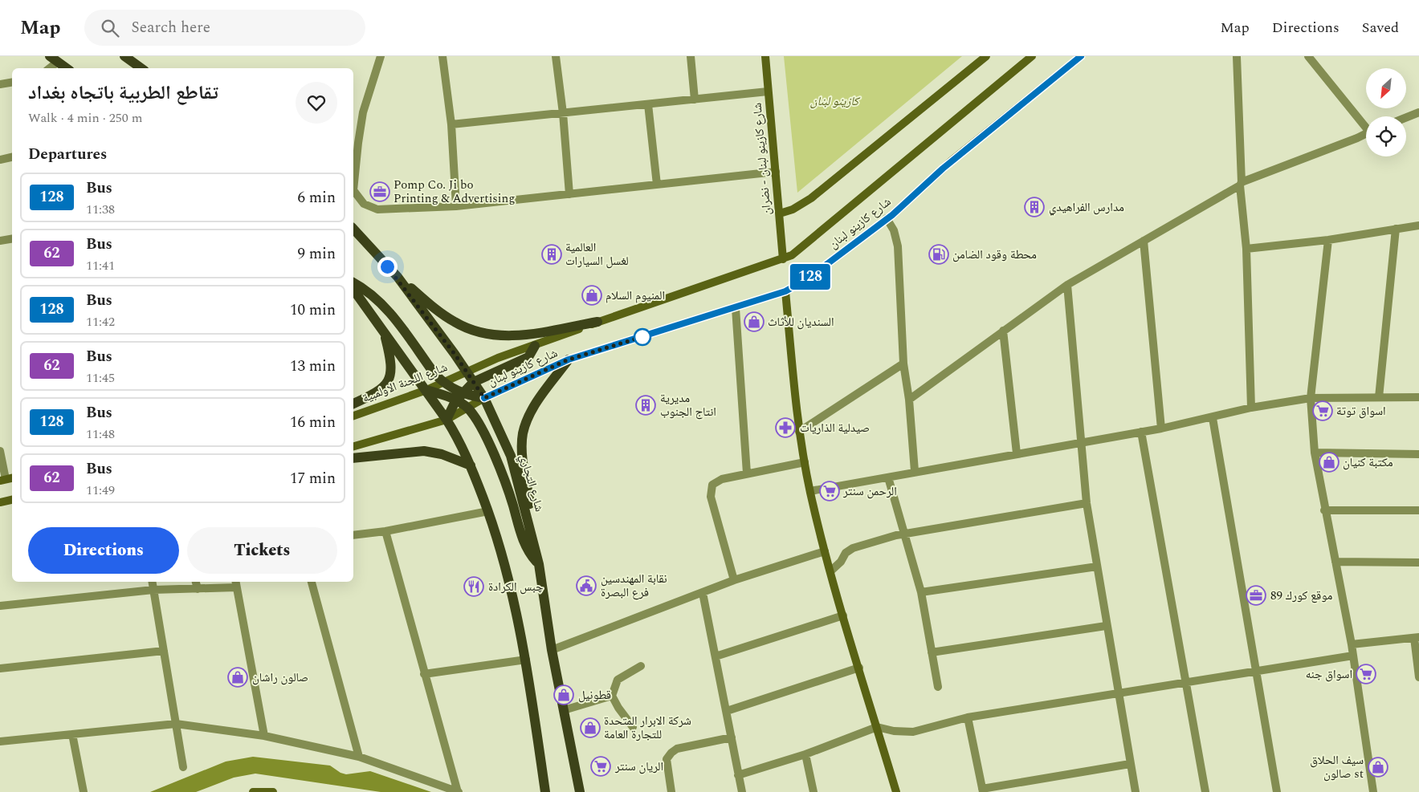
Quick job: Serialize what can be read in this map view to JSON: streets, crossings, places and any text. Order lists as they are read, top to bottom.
{
  "streets": {
    "main road": [
      "شارع كازينو لبنان - نضران",
      "شارع كازينو لبنان",
      "شارع اللجنة الاولمبية",
      "شارع التجاري"
    ]
  },
  "crossings": [
    ["شارع كازينو لبنان - نضران", "شارع كازينو لبنان"],
    ["شارع كازينو لبنان", "شارع اللجنة الاولمبية"],
    ["شارع كازينو لبنان", "شارع التجاري"],
    ["شارع اللجنة الاولمبية", "شارع التجاري"]
  ],
  "parks": ["كازينو لبنان"],
  "places": {
    "office": ["Pomp Co. Ji bo Printing & Advertising", "موقع كورك 89"],
    "building": ["مدارس الفراهيدي", "العالمية لغسل السيارات", "مديرية انتاج الجنوب"],
    "fuel station": ["محطة وقود الضامن"],
    "shop": [
      "المنيوم السلام",
      "السنديان للأثاث",
      "مكتبة كنيان",
      "صالون راشان",
      "قطونيل",
      "شركة الابرار المتحدة للتجارة العامة",
      "سيف الحلاق صالون st"
    ],
    "supermarket": [
      "اسواق توتة",
      "الرحمن سنتر",
      "اسواق جنه",
      "الريان سنتر"
    ],
    "pharmacy": ["صيدلية الذاريات"],
    "public building": ["نقابة المهندسين فرع البصرة"],
    "restaurant": ["چبس الكرادة"]
  },
  "lines": ["bus line 128"],
  "north": "bottom left",
  "page": {
    "header": "Map",
    "search": "Search here",
    "nav": ["Map", "Directions", "Saved"],
    "on_map": "128",
    "heading": [
      ["تقاطع الطربية باتجاه بغداد", "Walk · 4 min · 250 m"],
      "Departures"
    ],
    "list": [
      {
        "mark": "128",
        "name": "Bus",
        "note": "11:38",
        "value": "6 min"
      },
      {
        "mark": "62",
        "name": "Bus",
        "note": "11:41",
        "value": "9 min"
      },
      {
        "mark": "128",
        "name": "Bus",
        "note": "11:42",
        "value": "10 min"
      },
      {
        "mark": "62",
        "name": "Bus",
        "note": "11:45",
        "value": "13 min"
      },
      {
        "mark": "128",
        "name": "Bus",
        "note": "11:48",
        "value": "16 min"
      },
      {
        "mark": "62",
        "name": "Bus",
        "note": "11:49",
        "value": "17 min"
      }
    ],
    "buttons": ["Directions", "Tickets"]
  }
}
